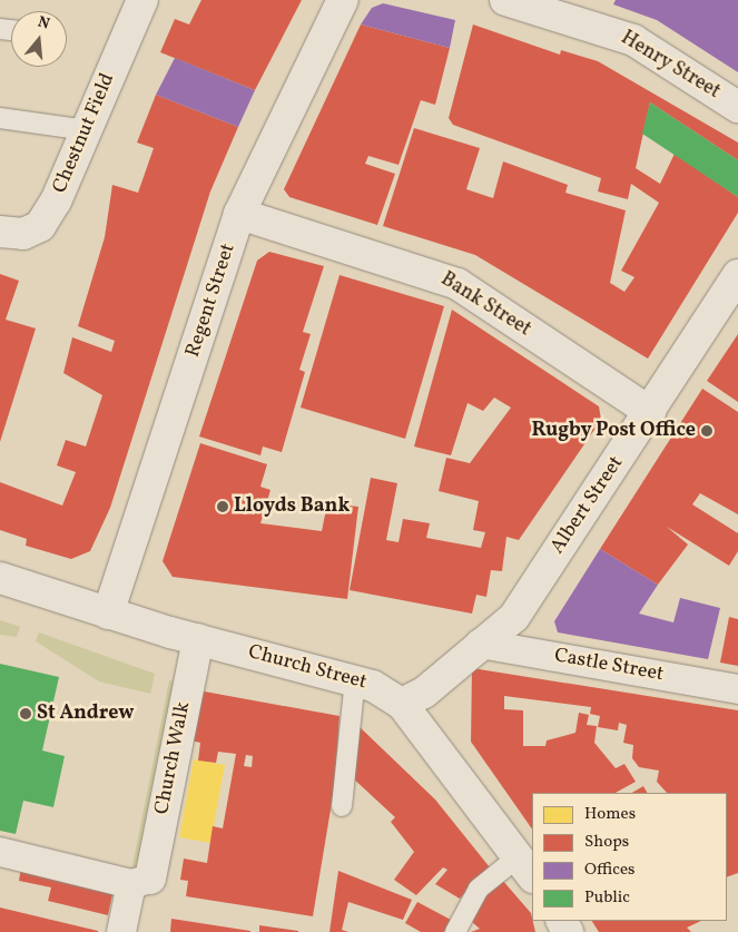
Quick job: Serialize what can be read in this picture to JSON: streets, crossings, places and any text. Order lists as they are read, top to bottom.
{
  "streets": {
    "street": [
      "Henry Street",
      "Chestnut Field",
      "Regent Street",
      "Bank Street",
      "Albert Street",
      "Castle Street",
      "Church Street",
      "Church Walk"
    ]
  },
  "crossings": [
    ["Regent Street", "Bank Street"],
    ["Regent Street", "Church Street"],
    ["Bank Street", "Albert Street"],
    ["Albert Street", "Castle Street"],
    ["Albert Street", "Church Street"],
    ["Church Street", "Church Walk"]
  ],
  "places": ["Rugby Post Office", "Lloyds Bank", "St Andrew"],
  "legend": [
    "Homes",
    "Shops",
    "Offices",
    "Public"
  ],
  "north": "top"
}
